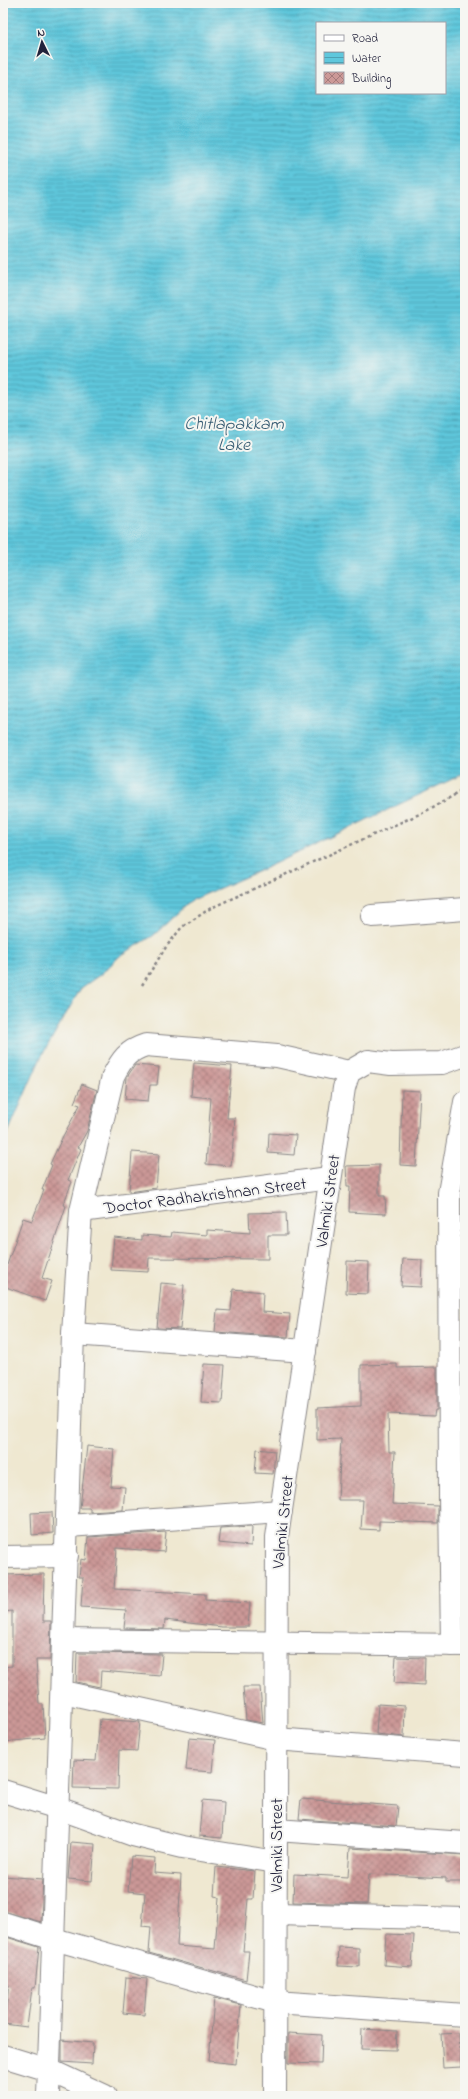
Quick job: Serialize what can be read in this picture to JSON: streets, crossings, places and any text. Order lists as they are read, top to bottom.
{
  "streets": {
    "street": ["Doctor Radhakrishnan Street", "Valmiki Street"]
  },
  "crossings": [
    ["Doctor Radhakrishnan Street", "Valmiki Street"]
  ],
  "water": ["Chitlapakkam Lake"],
  "legend": ["Road", "Water", "Building"],
  "north": "top"
}
